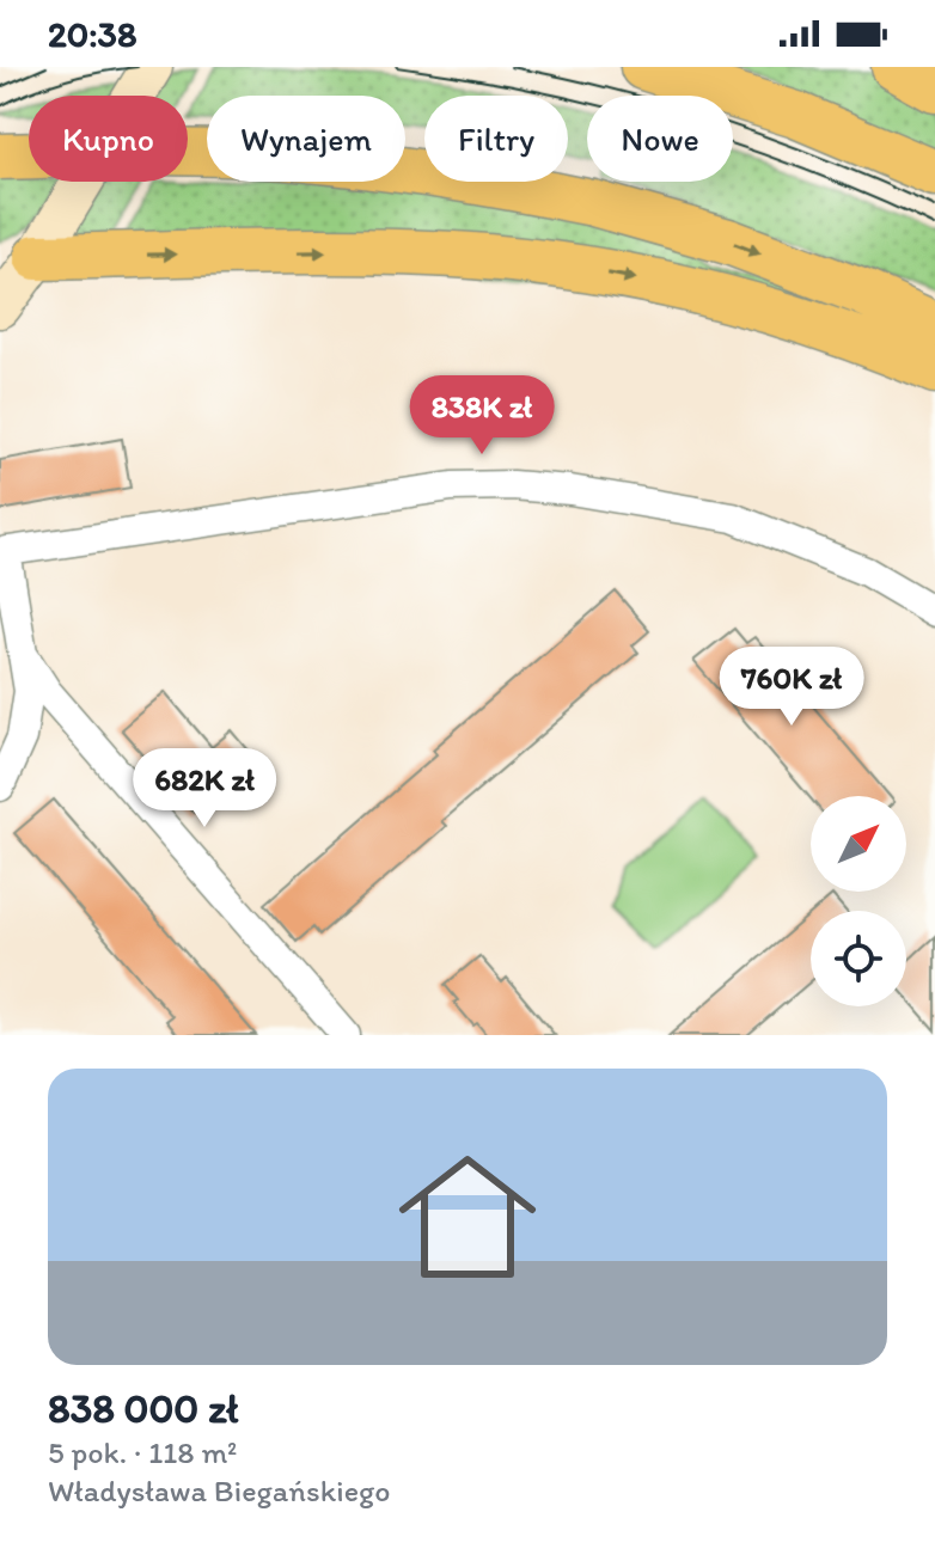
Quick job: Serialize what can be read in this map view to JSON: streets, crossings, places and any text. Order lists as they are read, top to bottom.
{
  "north": "top right",
  "page": {
    "status": "20:38",
    "chip": [
      "Kupno",
      "Wynajem",
      "Filtry",
      "Nowe"
    ],
    "price": ["838K zł", "760K zł", "682K zł"],
    "list": [
      {
        "name": "838 000 zł",
        "note": "5 pok. · 118 m² · Władysława Biegańskiego"
      }
    ]
  }
}
